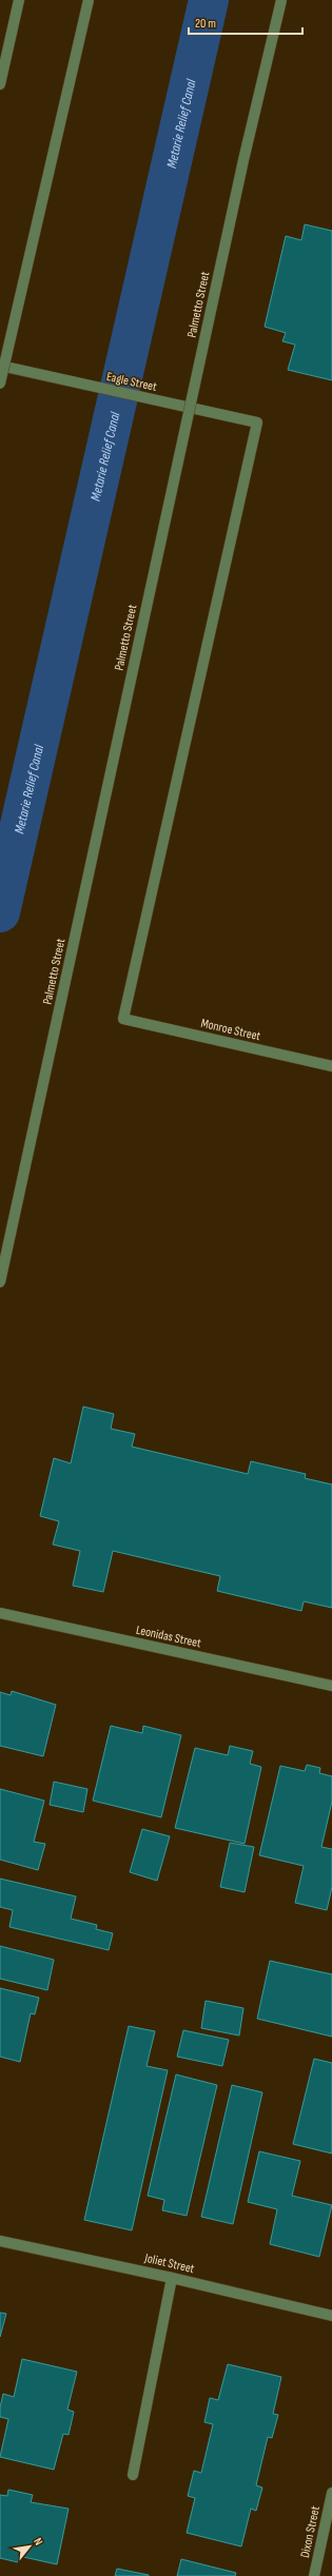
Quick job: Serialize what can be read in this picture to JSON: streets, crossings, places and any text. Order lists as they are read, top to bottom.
{
  "streets": {
    "street": [
      "Palmetto Street",
      "Eagle Street",
      "Monroe Street",
      "Leonidas Street",
      "Joliet Street",
      "Dixon Street"
    ]
  },
  "crossings": [
    ["Eagle Street", "Monroe Street"]
  ],
  "water": ["Metarie Relief Canal"],
  "scale_bar": "20 m",
  "north": "top right"
}
